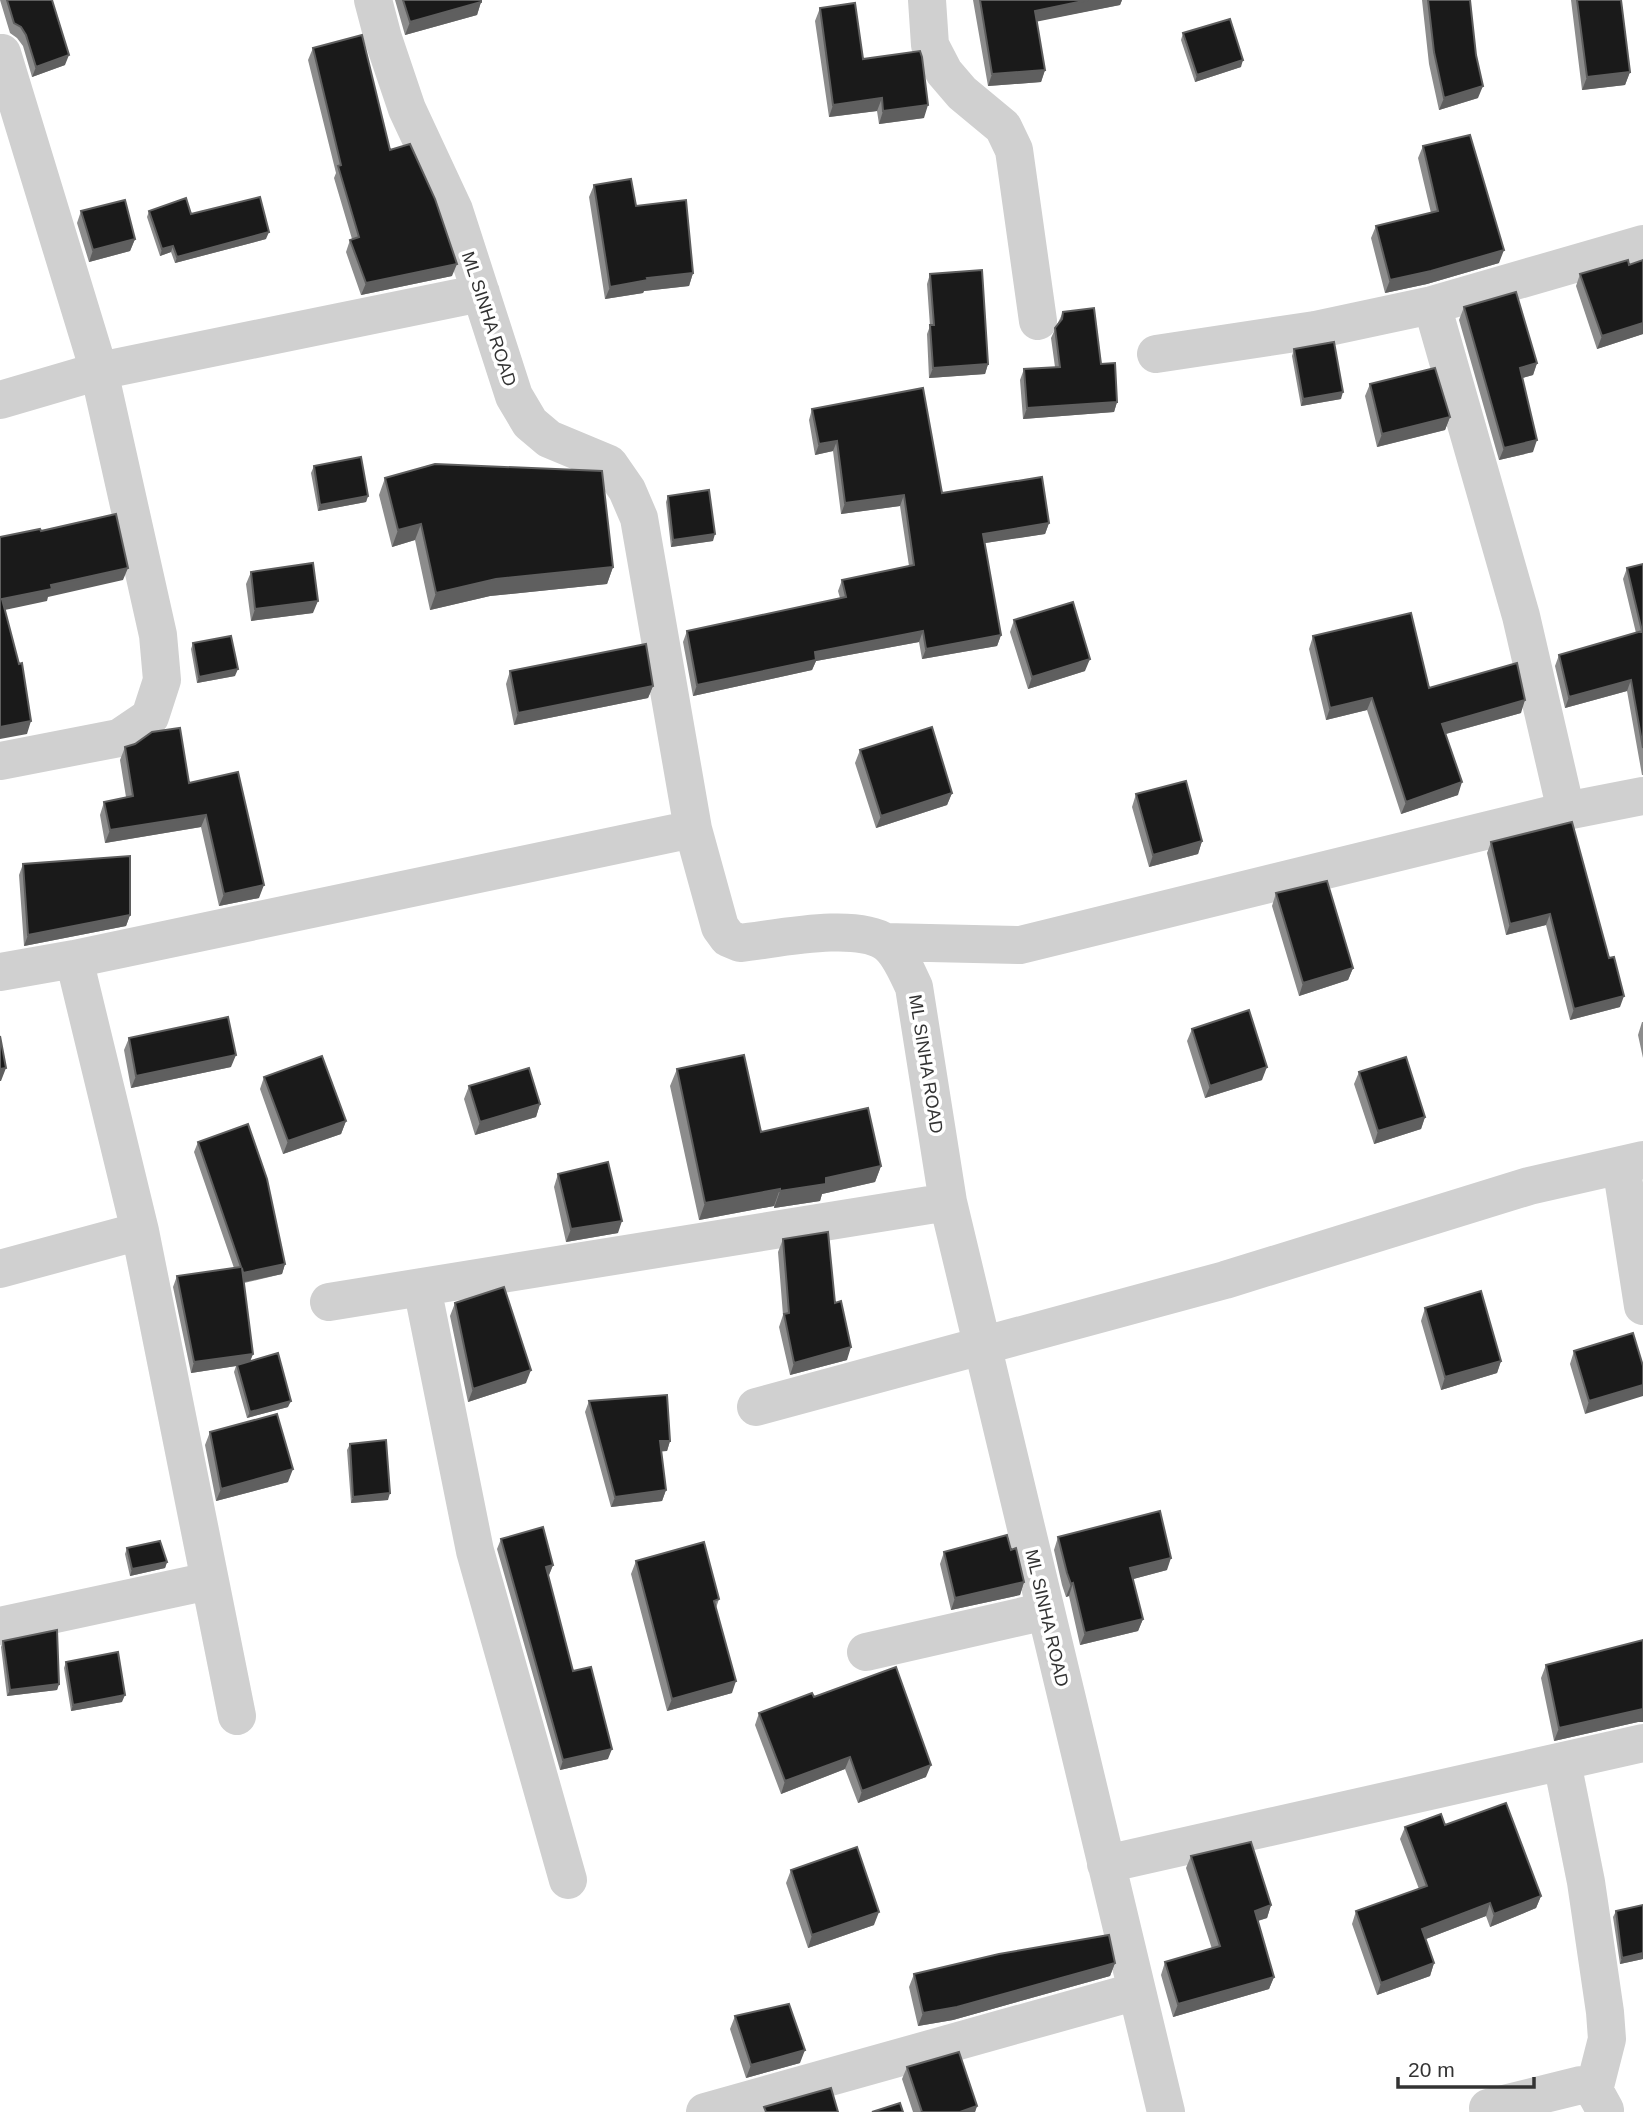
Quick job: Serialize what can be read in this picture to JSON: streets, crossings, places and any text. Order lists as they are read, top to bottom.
{
  "streets": {
    "street": ["ML SINHA ROAD"]
  },
  "scale_bar": "20 m"
}
